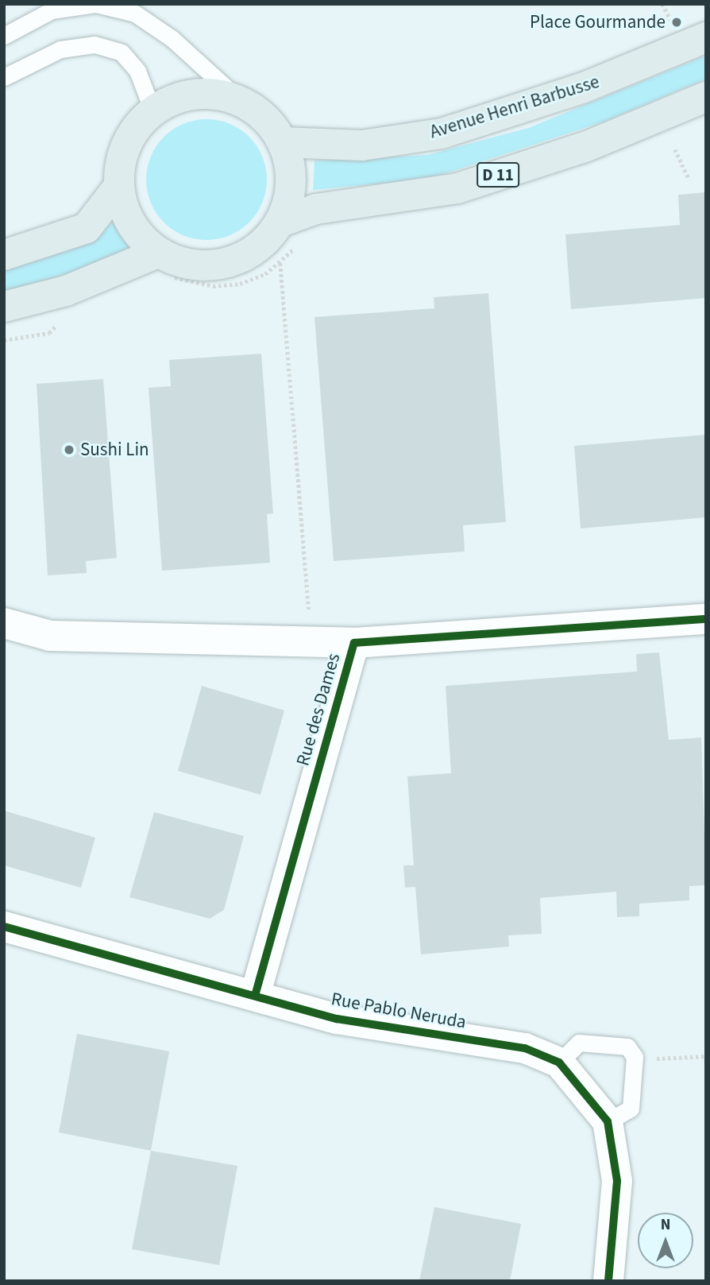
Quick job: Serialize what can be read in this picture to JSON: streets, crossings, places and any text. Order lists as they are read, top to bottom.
{
  "streets": {
    "main road": ["Avenue Henri Barbusse", "D 11"],
    "street": ["Rue des Dames", "Rue Pablo Neruda"]
  },
  "crossings": [
    ["Avenue Henri Barbusse", "D 11"],
    ["Rue des Dames", "Rue Pablo Neruda"]
  ],
  "places": ["Place Gourmande", "Sushi Lin"],
  "north": "top"
}
